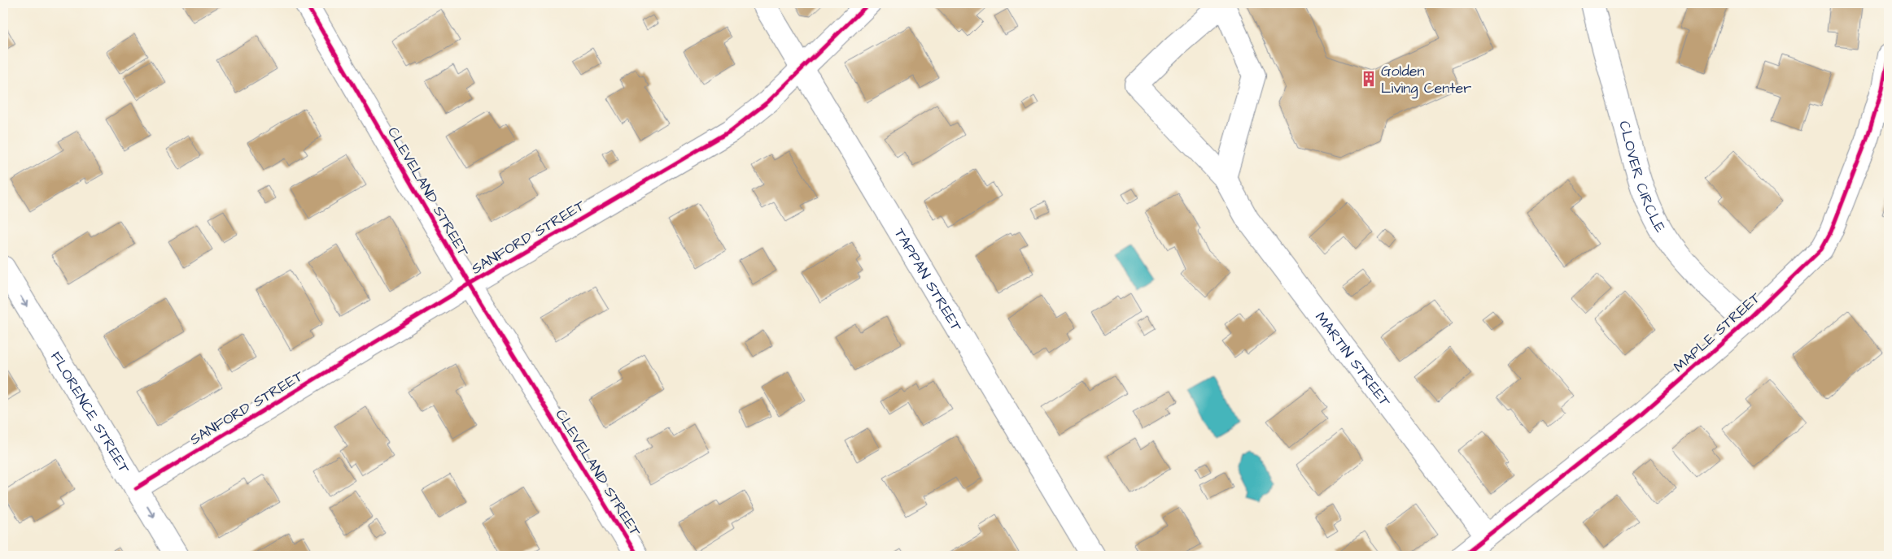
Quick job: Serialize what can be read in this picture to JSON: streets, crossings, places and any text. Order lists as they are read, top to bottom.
{
  "streets": {
    "street": [
      "CLOVER CIRCLE",
      "CLEVELAND STREET",
      "SANFORD STREET",
      "TAPPAN STREET",
      "MAPLE STREET",
      "MARTIN STREET",
      "FLORENCE STREET"
    ]
  },
  "crossings": [
    ["CLOVER CIRCLE", "MAPLE STREET"],
    ["CLEVELAND STREET", "SANFORD STREET"],
    ["SANFORD STREET", "TAPPAN STREET"],
    ["SANFORD STREET", "FLORENCE STREET"],
    ["MAPLE STREET", "MARTIN STREET"]
  ],
  "one_way": ["FLORENCE STREET"],
  "places": {
    "building": ["Golden Living Center"]
  }
}
